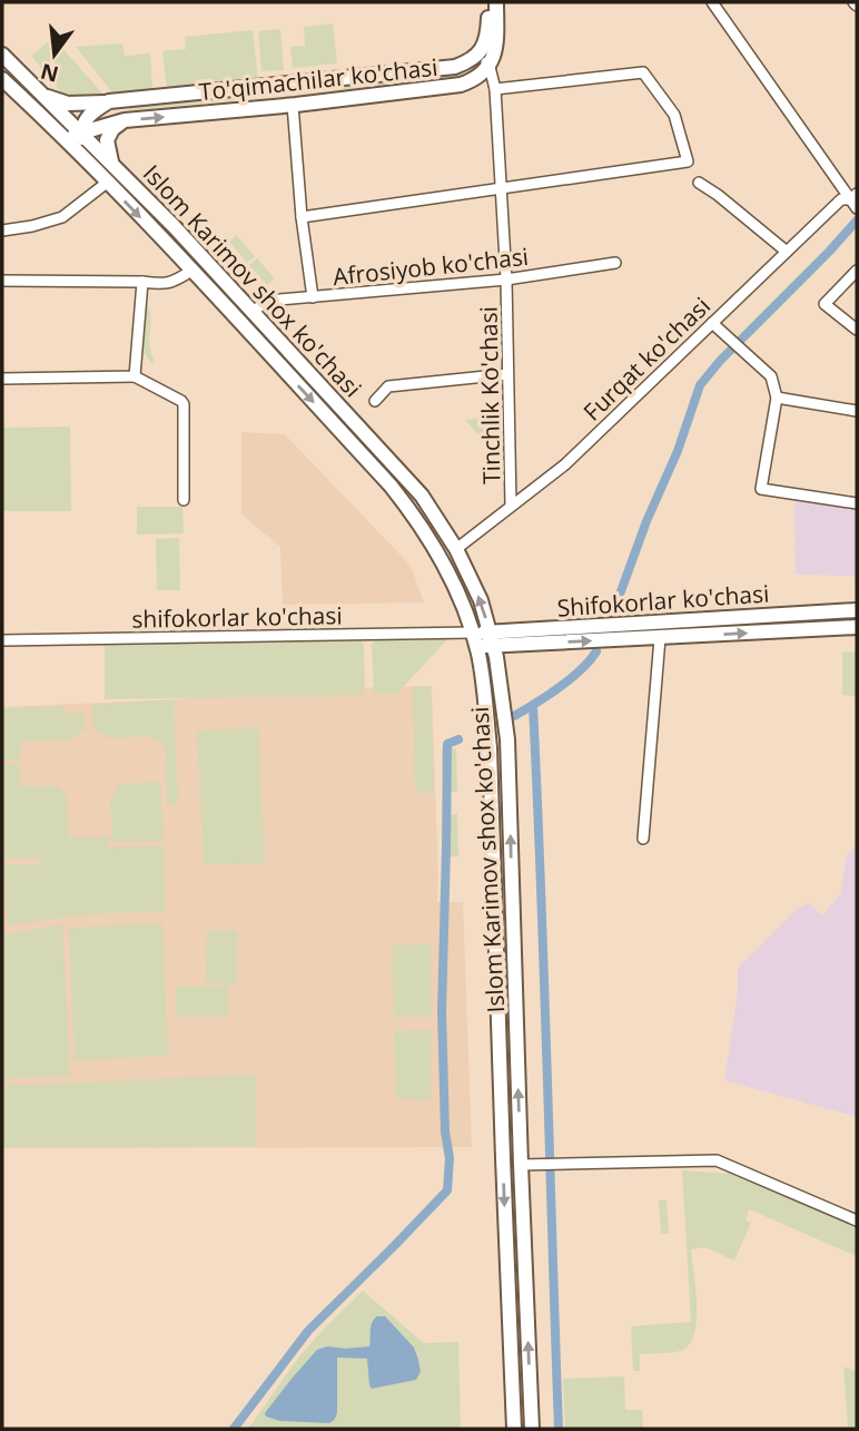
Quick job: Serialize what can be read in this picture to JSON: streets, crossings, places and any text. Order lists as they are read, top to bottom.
{
  "streets": {
    "main road": ["To'qimachilar ko'chasi", "Islom Karimov shox ko'chasi", "Shifokorlar ko'chasi"],
    "street": [
      "Afrosiyob ko'chasi",
      "Furqat ko'chasi",
      "Tinchlik Ko'chasi",
      "shifokorlar ko'chasi"
    ]
  },
  "crossings": [
    ["To'qimachilar ko'chasi", "Islom Karimov shox ko'chasi"],
    ["To'qimachilar ko'chasi", "Tinchlik Ko'chasi"],
    ["Afrosiyob ko'chasi", "Islom Karimov shox ko'chasi"],
    ["Afrosiyob ko'chasi", "Tinchlik Ko'chasi"],
    ["Islom Karimov shox ko'chasi", "Furqat ko'chasi"],
    ["Islom Karimov shox ko'chasi", "Shifokorlar ko'chasi"],
    ["Islom Karimov shox ko'chasi", "shifokorlar ko'chasi"],
    ["Furqat ko'chasi", "Tinchlik Ko'chasi"],
    ["Shifokorlar ko'chasi", "shifokorlar ko'chasi"]
  ],
  "north": "bottom"
}
